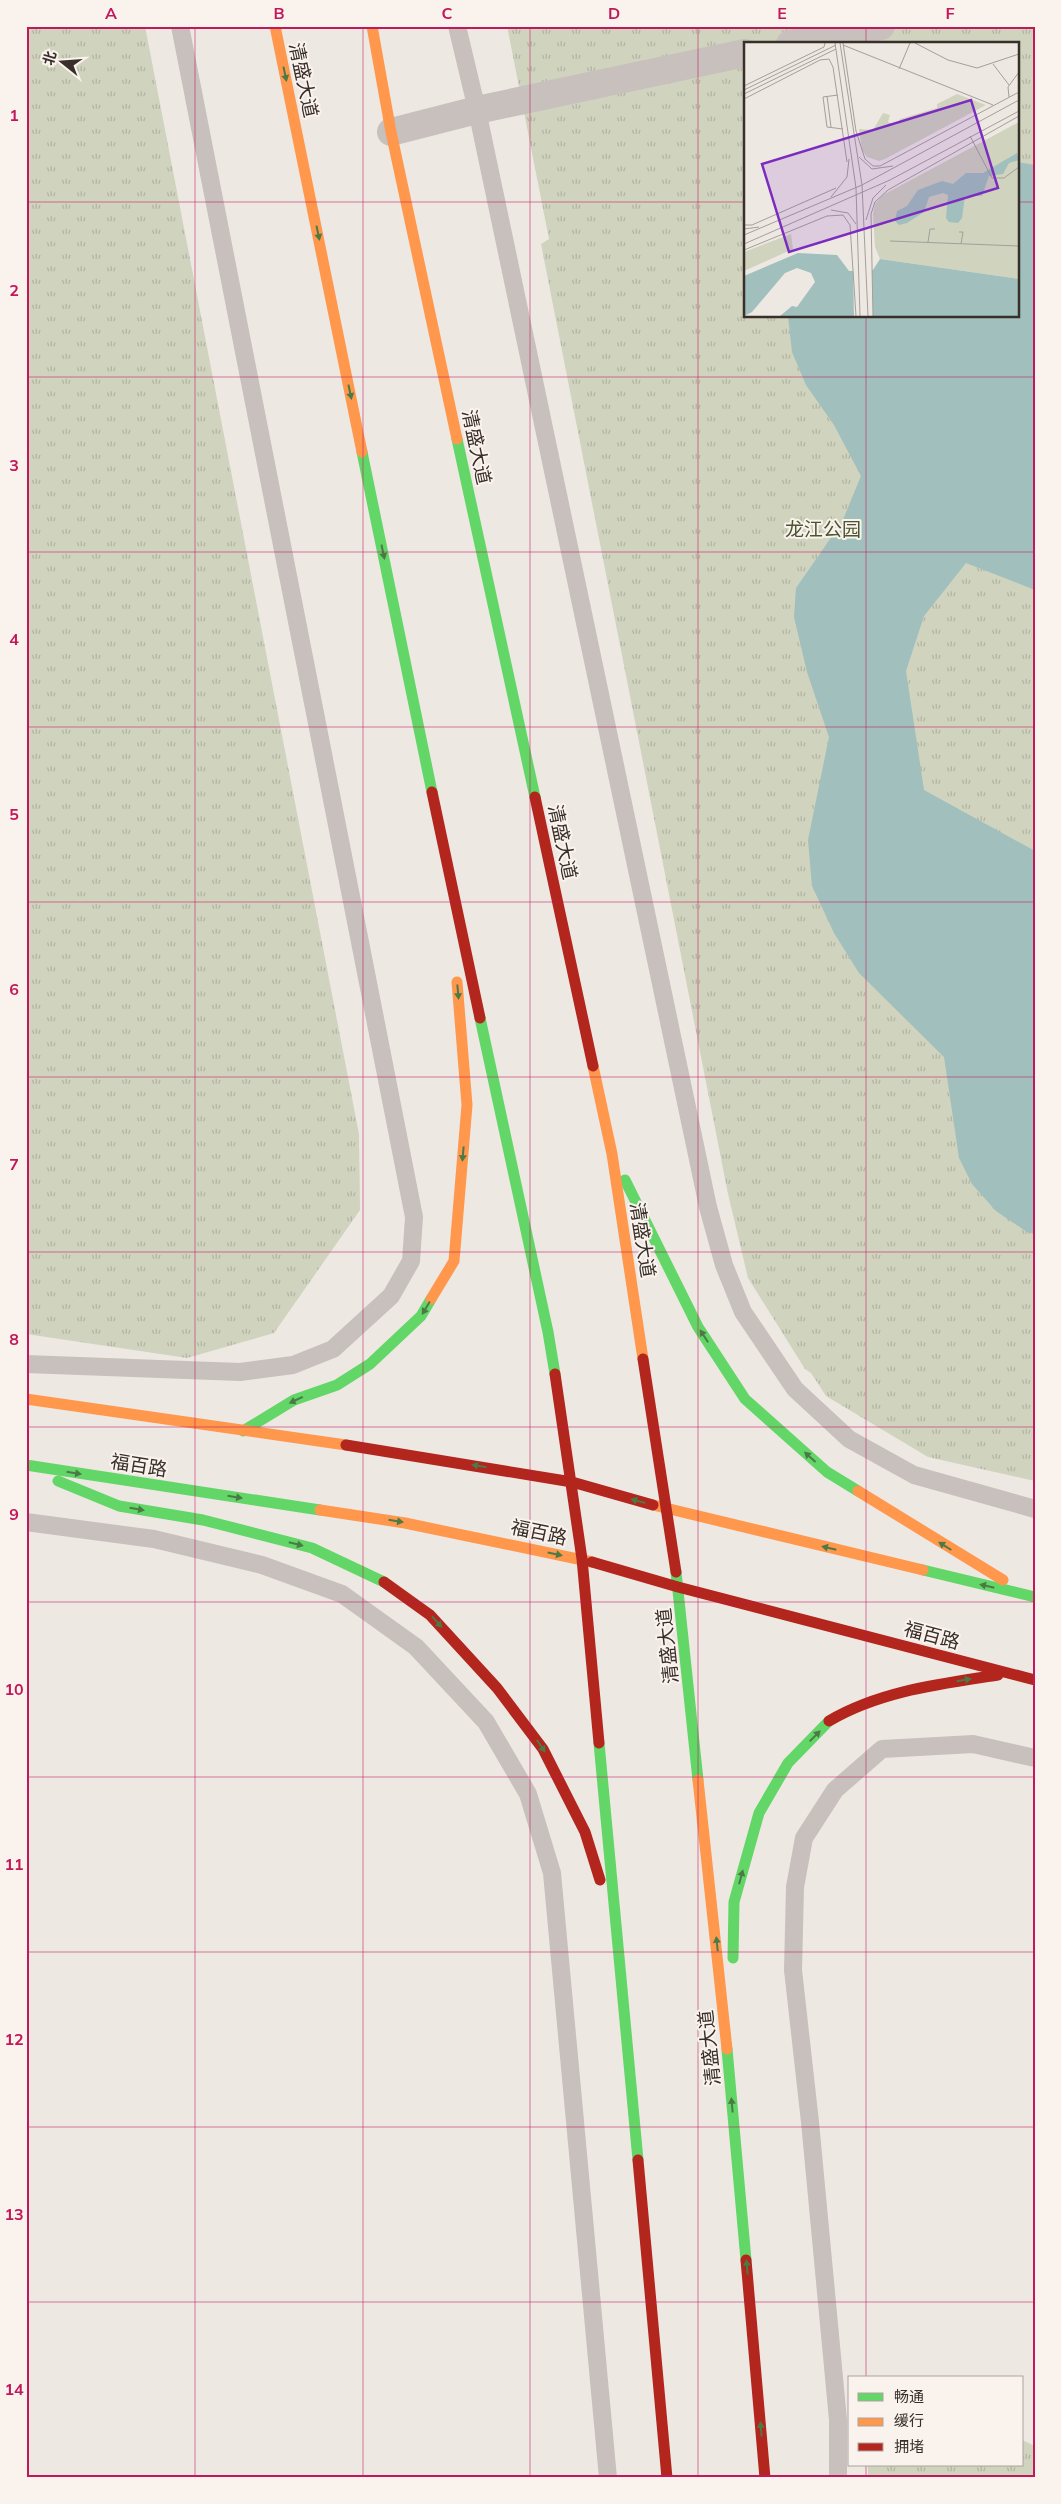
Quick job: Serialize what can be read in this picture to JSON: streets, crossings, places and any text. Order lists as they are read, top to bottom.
{
  "streets": {
    "main road": ["清盛大道", "福百路"]
  },
  "crossings": [
    ["清盛大道", "福百路"]
  ],
  "parks": ["龙江公园"],
  "legend": ["畅通", "缓行", "拥堵"],
  "north": "left",
  "grid": {
    "columns": [
      "A",
      "B",
      "C",
      "D",
      "E",
      "F"
    ],
    "rows": [
      "1",
      "2",
      "3",
      "4",
      "5",
      "6",
      "7",
      "8",
      "9",
      "10",
      "11",
      "12",
      "13",
      "14"
    ]
  }
}
